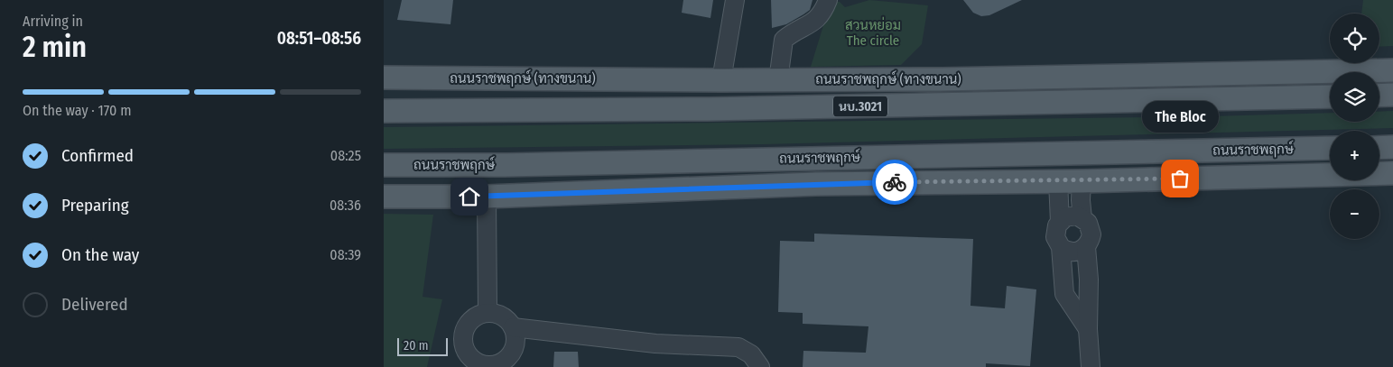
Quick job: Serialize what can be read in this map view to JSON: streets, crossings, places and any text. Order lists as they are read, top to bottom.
{
  "streets": {
    "main road": ["ถนนราชพฤกษ์ (ทางขนาน)", "นบ.3021", "ถนนราชพฤกษ์"]
  },
  "parks": ["สวนหย่อม The circle"],
  "places": ["The Bloc"],
  "scale_bar": "20 m",
  "page": {
    "heading": ["2 min", "Arriving in", "08:51–08:56"],
    "map_buttons": ["+", "−"],
    "bar": "On the way · 170 m",
    "bubble": "The Bloc",
    "list": [
      ["Confirmed", "08:25"],
      ["Preparing", "08:36"],
      ["On the way", "08:39"],
      "Delivered"
    ],
    "scale": "20 m"
  }
}
